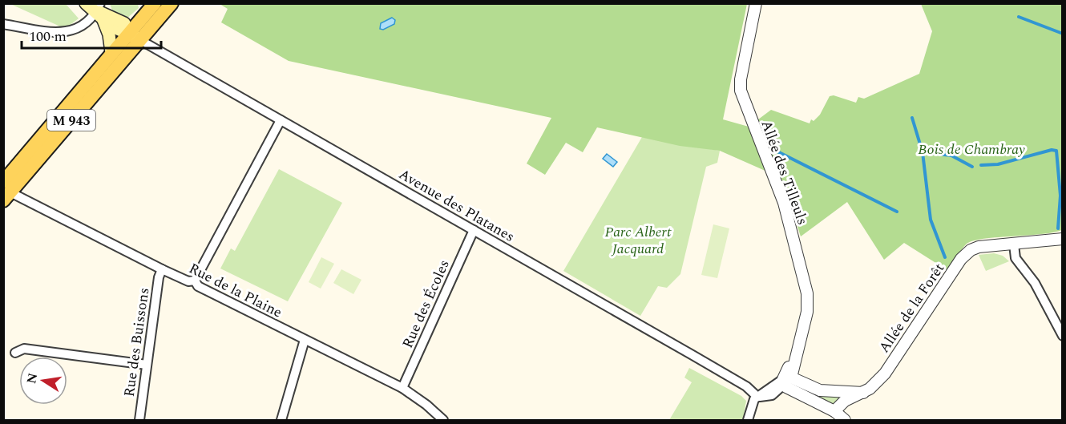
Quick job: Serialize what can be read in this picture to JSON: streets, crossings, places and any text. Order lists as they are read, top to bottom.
{
  "streets": {
    "main road": ["M 943"],
    "street": [
      "Allée des Tilleuls",
      "Avenue des Platanes",
      "Rue de la Plaine",
      "Rue des Écoles",
      "Allée de la Forêt",
      "Rue des Buissons"
    ]
  },
  "crossings": [
    ["M 943", "Avenue des Platanes"],
    ["M 943", "Rue de la Plaine"],
    ["Avenue des Platanes", "Rue des Écoles"],
    ["Rue de la Plaine", "Rue des Écoles"],
    ["Rue de la Plaine", "Rue des Buissons"]
  ],
  "parks": ["Bois de Chambray", "Parc Albert Jacquard"],
  "scale_bar": "100 m",
  "north": "left"
}
